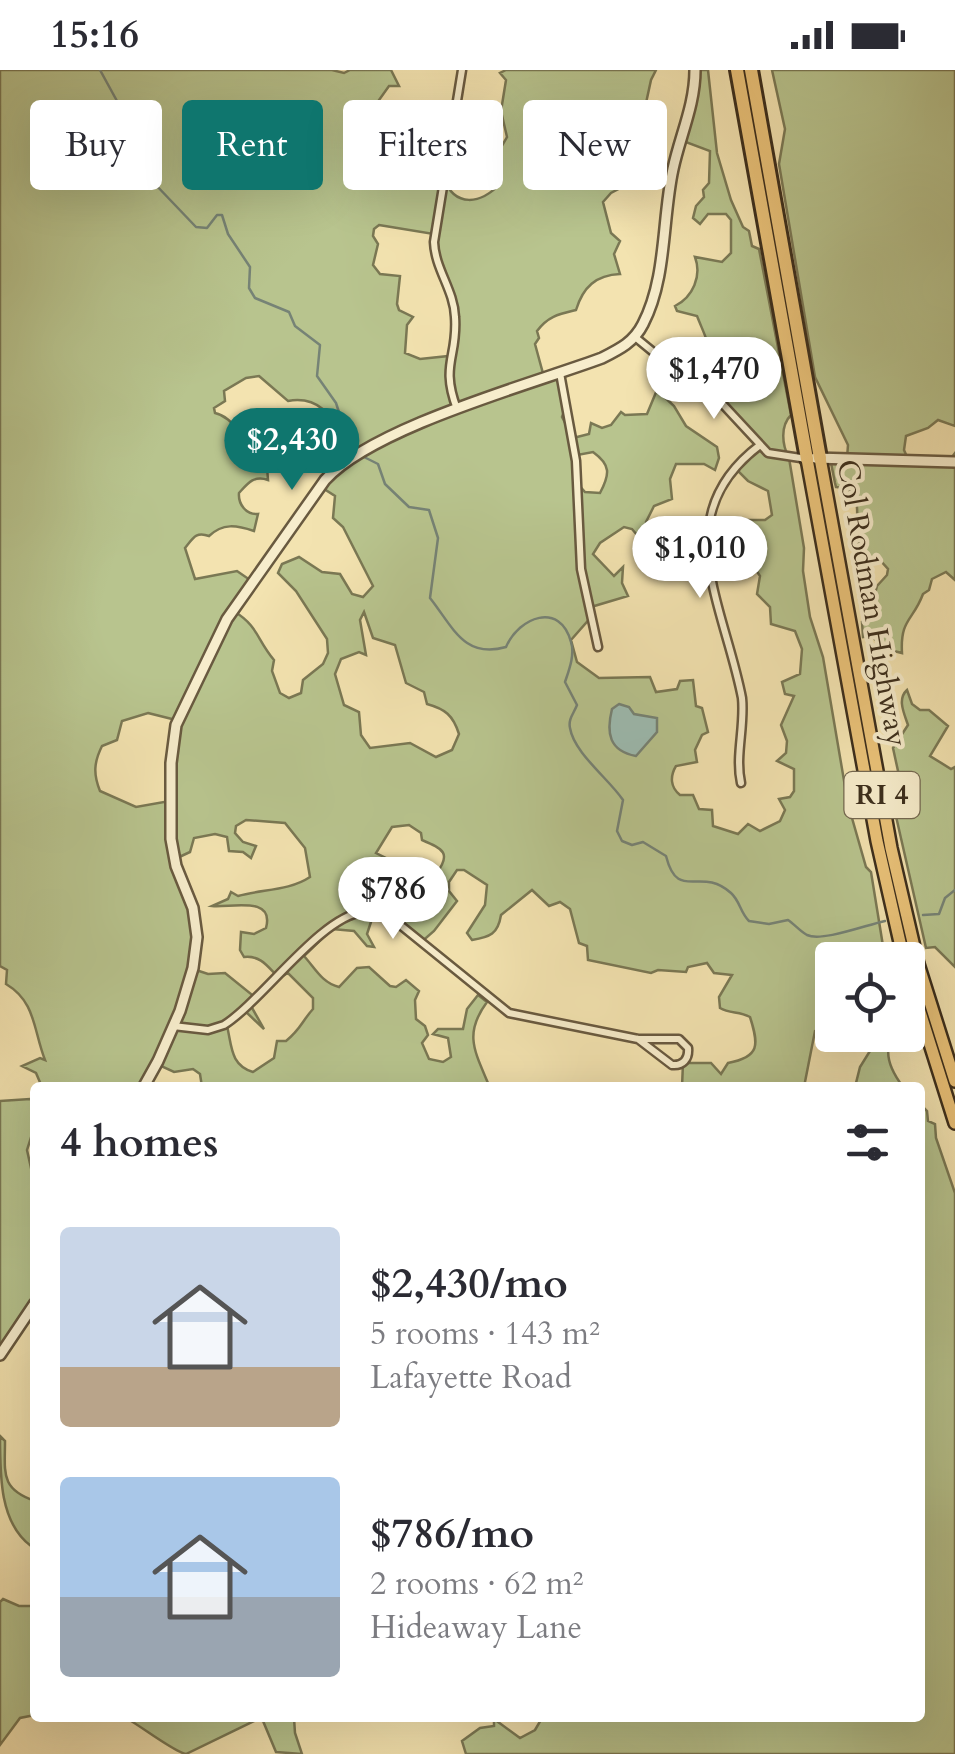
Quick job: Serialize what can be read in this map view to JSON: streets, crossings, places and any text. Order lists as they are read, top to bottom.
{
  "streets": {
    "highway": ["Col Rodman Highway", "RI 4"]
  },
  "page": {
    "status": "15:16",
    "chip": [
      "Buy",
      "Rent",
      "Filters",
      "New"
    ],
    "price": [
      "$1,470",
      "$2,430",
      "$1,010",
      "$786"
    ],
    "heading": "4 homes",
    "list": [
      {
        "name": "$2,430/mo",
        "note": "5 rooms · 143 m² · Lafayette Road"
      },
      {
        "name": "$786/mo",
        "note": "2 rooms · 62 m² · Hideaway Lane"
      }
    ]
  }
}
